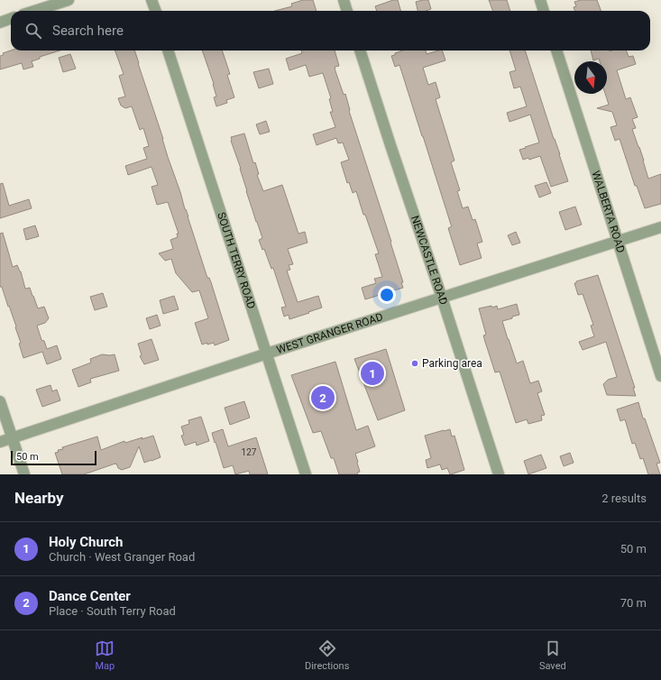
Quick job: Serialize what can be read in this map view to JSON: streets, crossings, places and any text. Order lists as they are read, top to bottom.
{
  "streets": {
    "street": [
      "WALBERTA ROAD",
      "SOUTH TERRY ROAD",
      "NEWCASTLE ROAD",
      "WEST GRANGER ROAD"
    ]
  },
  "crossings": [
    ["WALBERTA ROAD", "WEST GRANGER ROAD"],
    ["SOUTH TERRY ROAD", "WEST GRANGER ROAD"],
    ["NEWCASTLE ROAD", "WEST GRANGER ROAD"]
  ],
  "places": ["Parking area"],
  "house_numbers": ["127"],
  "scale_bar": "50 m",
  "north": "bottom",
  "page": {
    "search": "Search here",
    "pins": ["1", "2"],
    "scale": "50 m",
    "heading": ["Nearby", "2 results"],
    "list": [
      {
        "mark": "1",
        "name": "Holy Church",
        "note": "Church · West Granger Road",
        "value": "50 m"
      },
      {
        "mark": "2",
        "name": "Dance Center",
        "note": "Place · South Terry Road",
        "value": "70 m"
      }
    ],
    "nav": ["Map", "Directions", "Saved"]
  }
}
